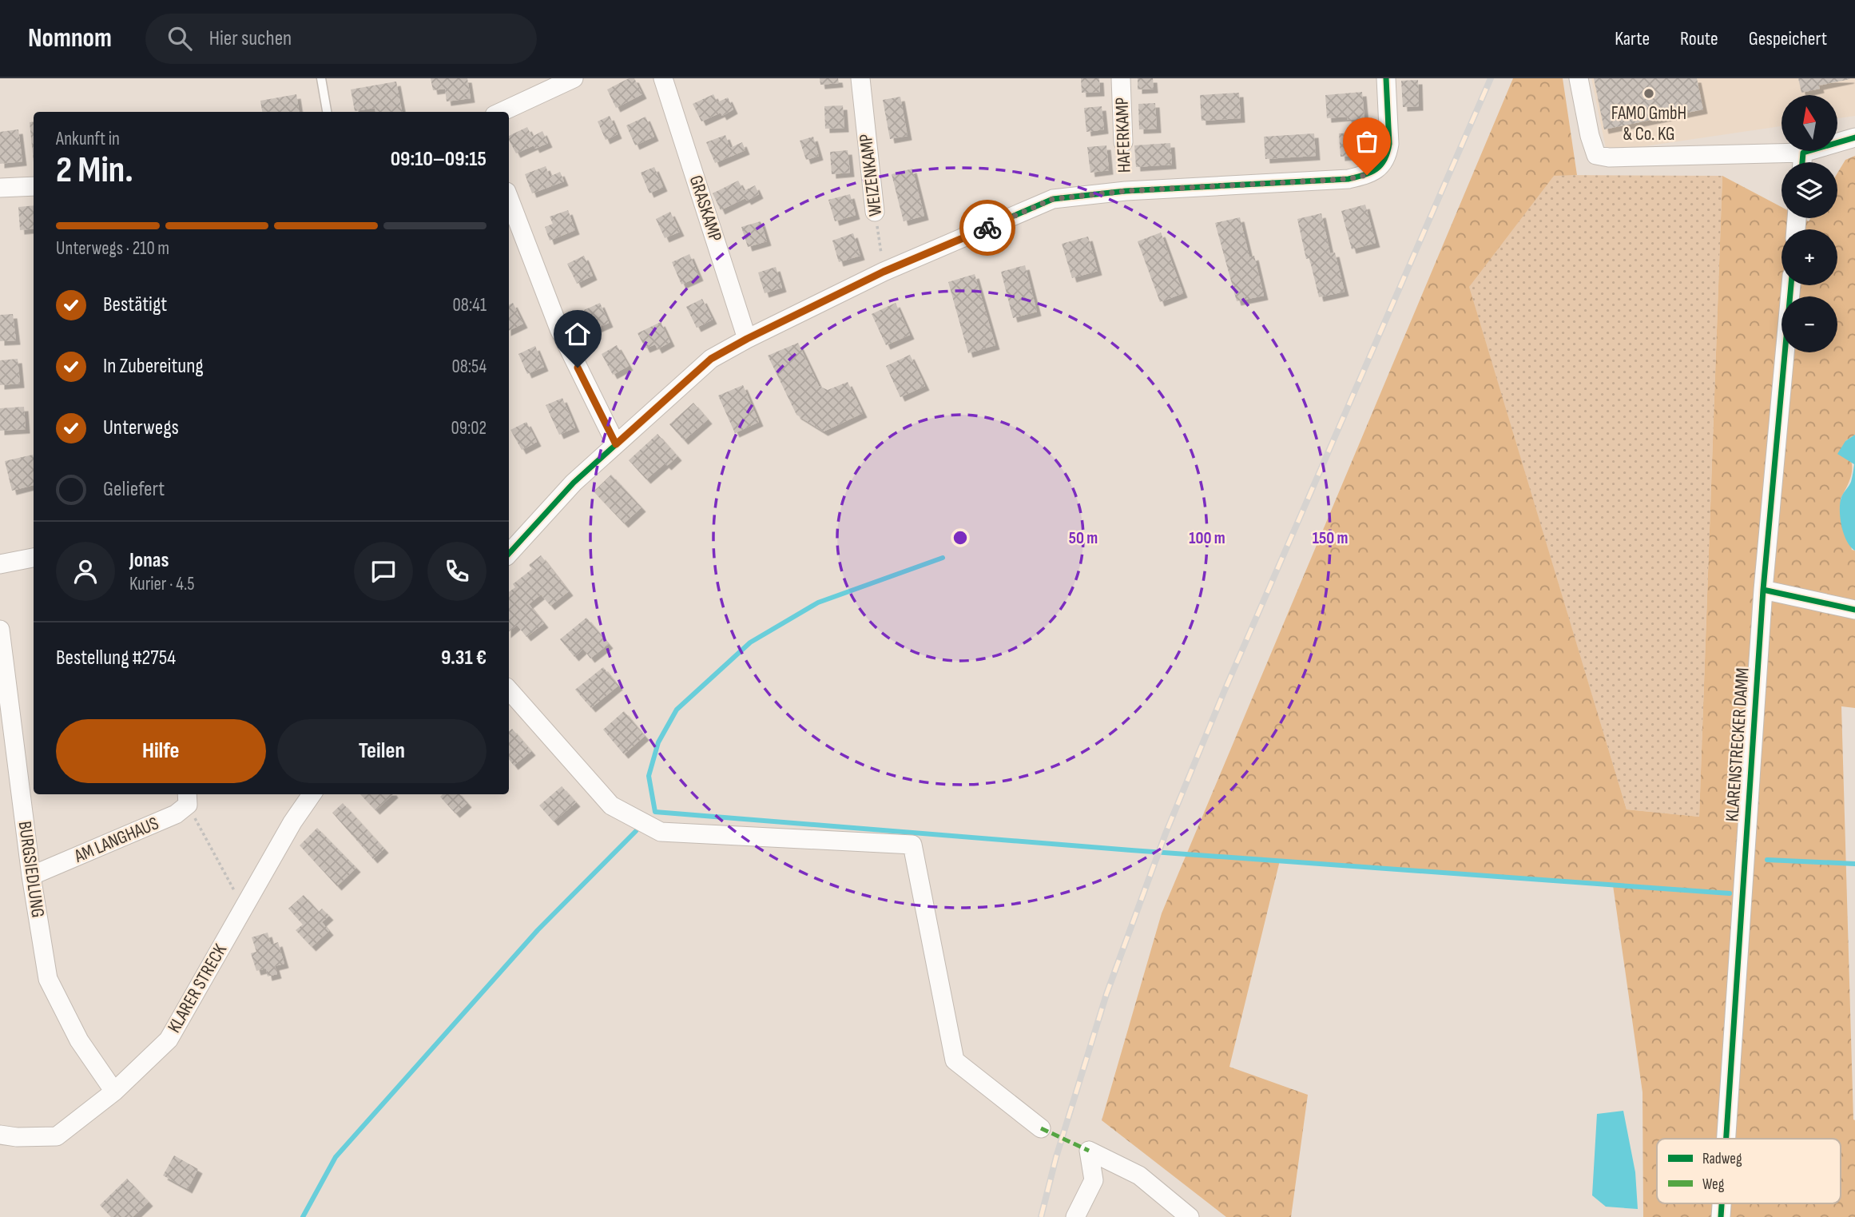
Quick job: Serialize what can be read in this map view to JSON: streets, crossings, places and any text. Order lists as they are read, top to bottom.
{
  "streets": {
    "street": [
      "HAFERKAMP",
      "WEIZENKAMP",
      "GRASKAMP",
      "KLARENSTRECKER DAMM",
      "AM LANGHAUS",
      "BURGSIEDLUNG",
      "KLARER STRECK"
    ]
  },
  "crossings": [
    ["AM LANGHAUS", "BURGSIEDLUNG"],
    ["BURGSIEDLUNG", "KLARER STRECK"]
  ],
  "places": ["FAMO GmbH & Co. KG"],
  "legend": ["Radweg", "Weg"],
  "north": "top",
  "page": {
    "header": "Nomnom",
    "search": "Hier suchen",
    "nav": ["Karte", "Route", "Gespeichert"],
    "map_buttons": ["+", "−"],
    "heading": ["2 Min.", "Ankunft in", "09:10–09:15"],
    "panel": [
      "Jonas",
      "Kurier · 4.5",
      "Bestellung #2754",
      "9.31 €"
    ],
    "bar": "Unterwegs · 210 m",
    "list": [
      ["Bestätigt", "08:41"],
      ["In Zubereitung", "08:54"],
      ["Unterwegs", "09:02"],
      "Geliefert"
    ],
    "buttons": ["Hilfe", "Teilen"]
  },
  "rings": ["50 m", "100 m", "150 m"]
}
